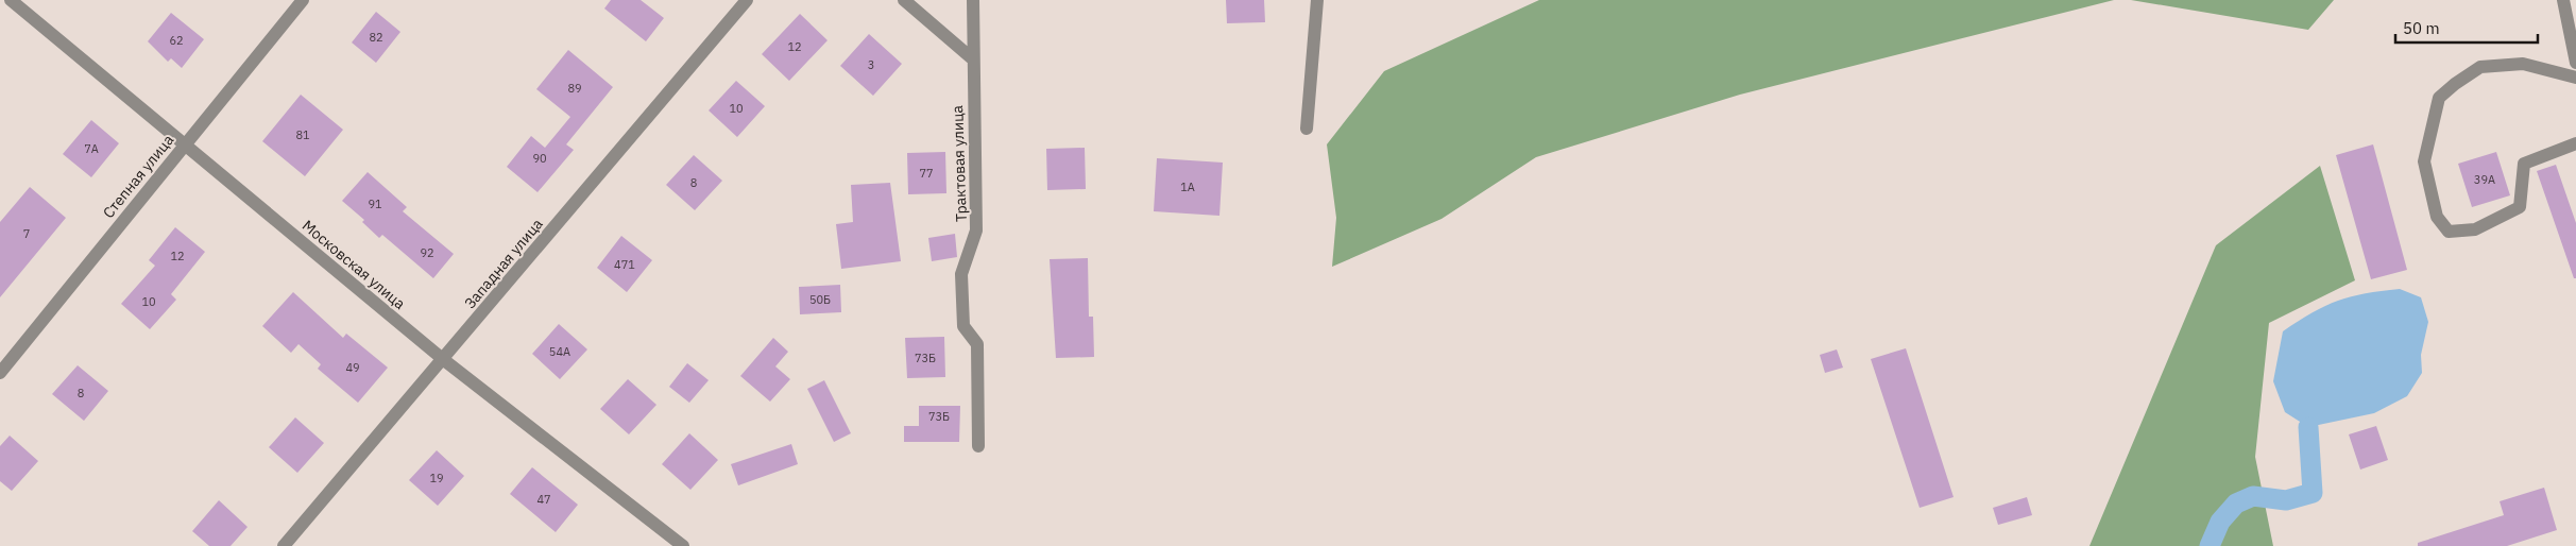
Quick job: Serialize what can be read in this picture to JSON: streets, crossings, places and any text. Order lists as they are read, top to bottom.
{
  "streets": {
    "street": [
      "Трактовая улица",
      "Степная улица",
      "Западная улица",
      "Московская улица"
    ]
  },
  "crossings": [
    ["Степная улица", "Московская улица"],
    ["Западная улица", "Московская улица"]
  ],
  "house_numbers": [
    "82",
    "62",
    "12",
    "3",
    "89",
    "10",
    "81",
    "7А",
    "90",
    "77",
    "39А",
    "8",
    "1А",
    "91",
    "7",
    "92",
    "12",
    "471",
    "50Б",
    "10",
    "54А",
    "73Б",
    "49",
    "8",
    "73Б",
    "19",
    "47"
  ],
  "scale_bar": "50 m"
}
